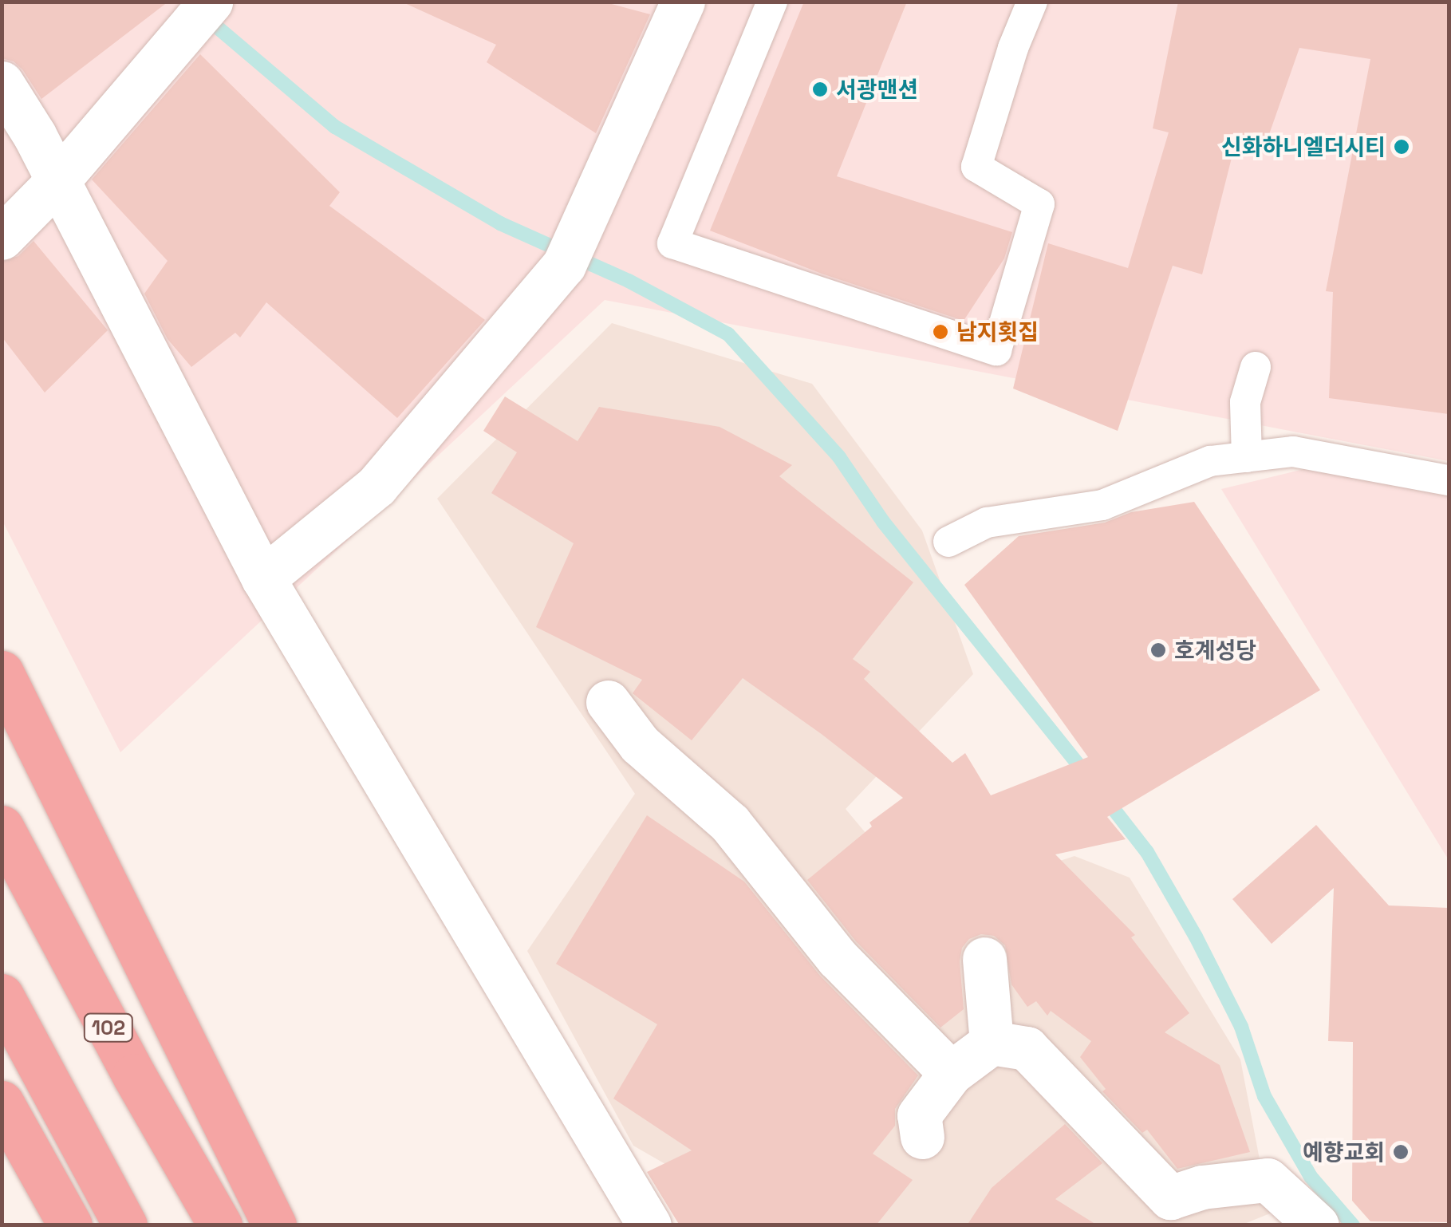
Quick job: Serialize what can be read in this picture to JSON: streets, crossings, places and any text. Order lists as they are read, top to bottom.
{
  "streets": {
    "highway": ["102"]
  },
  "places": [
    "서광맨션",
    "신화하니엘더시티",
    "남지횟집",
    "호계성당",
    "예향교회"
  ]
}
